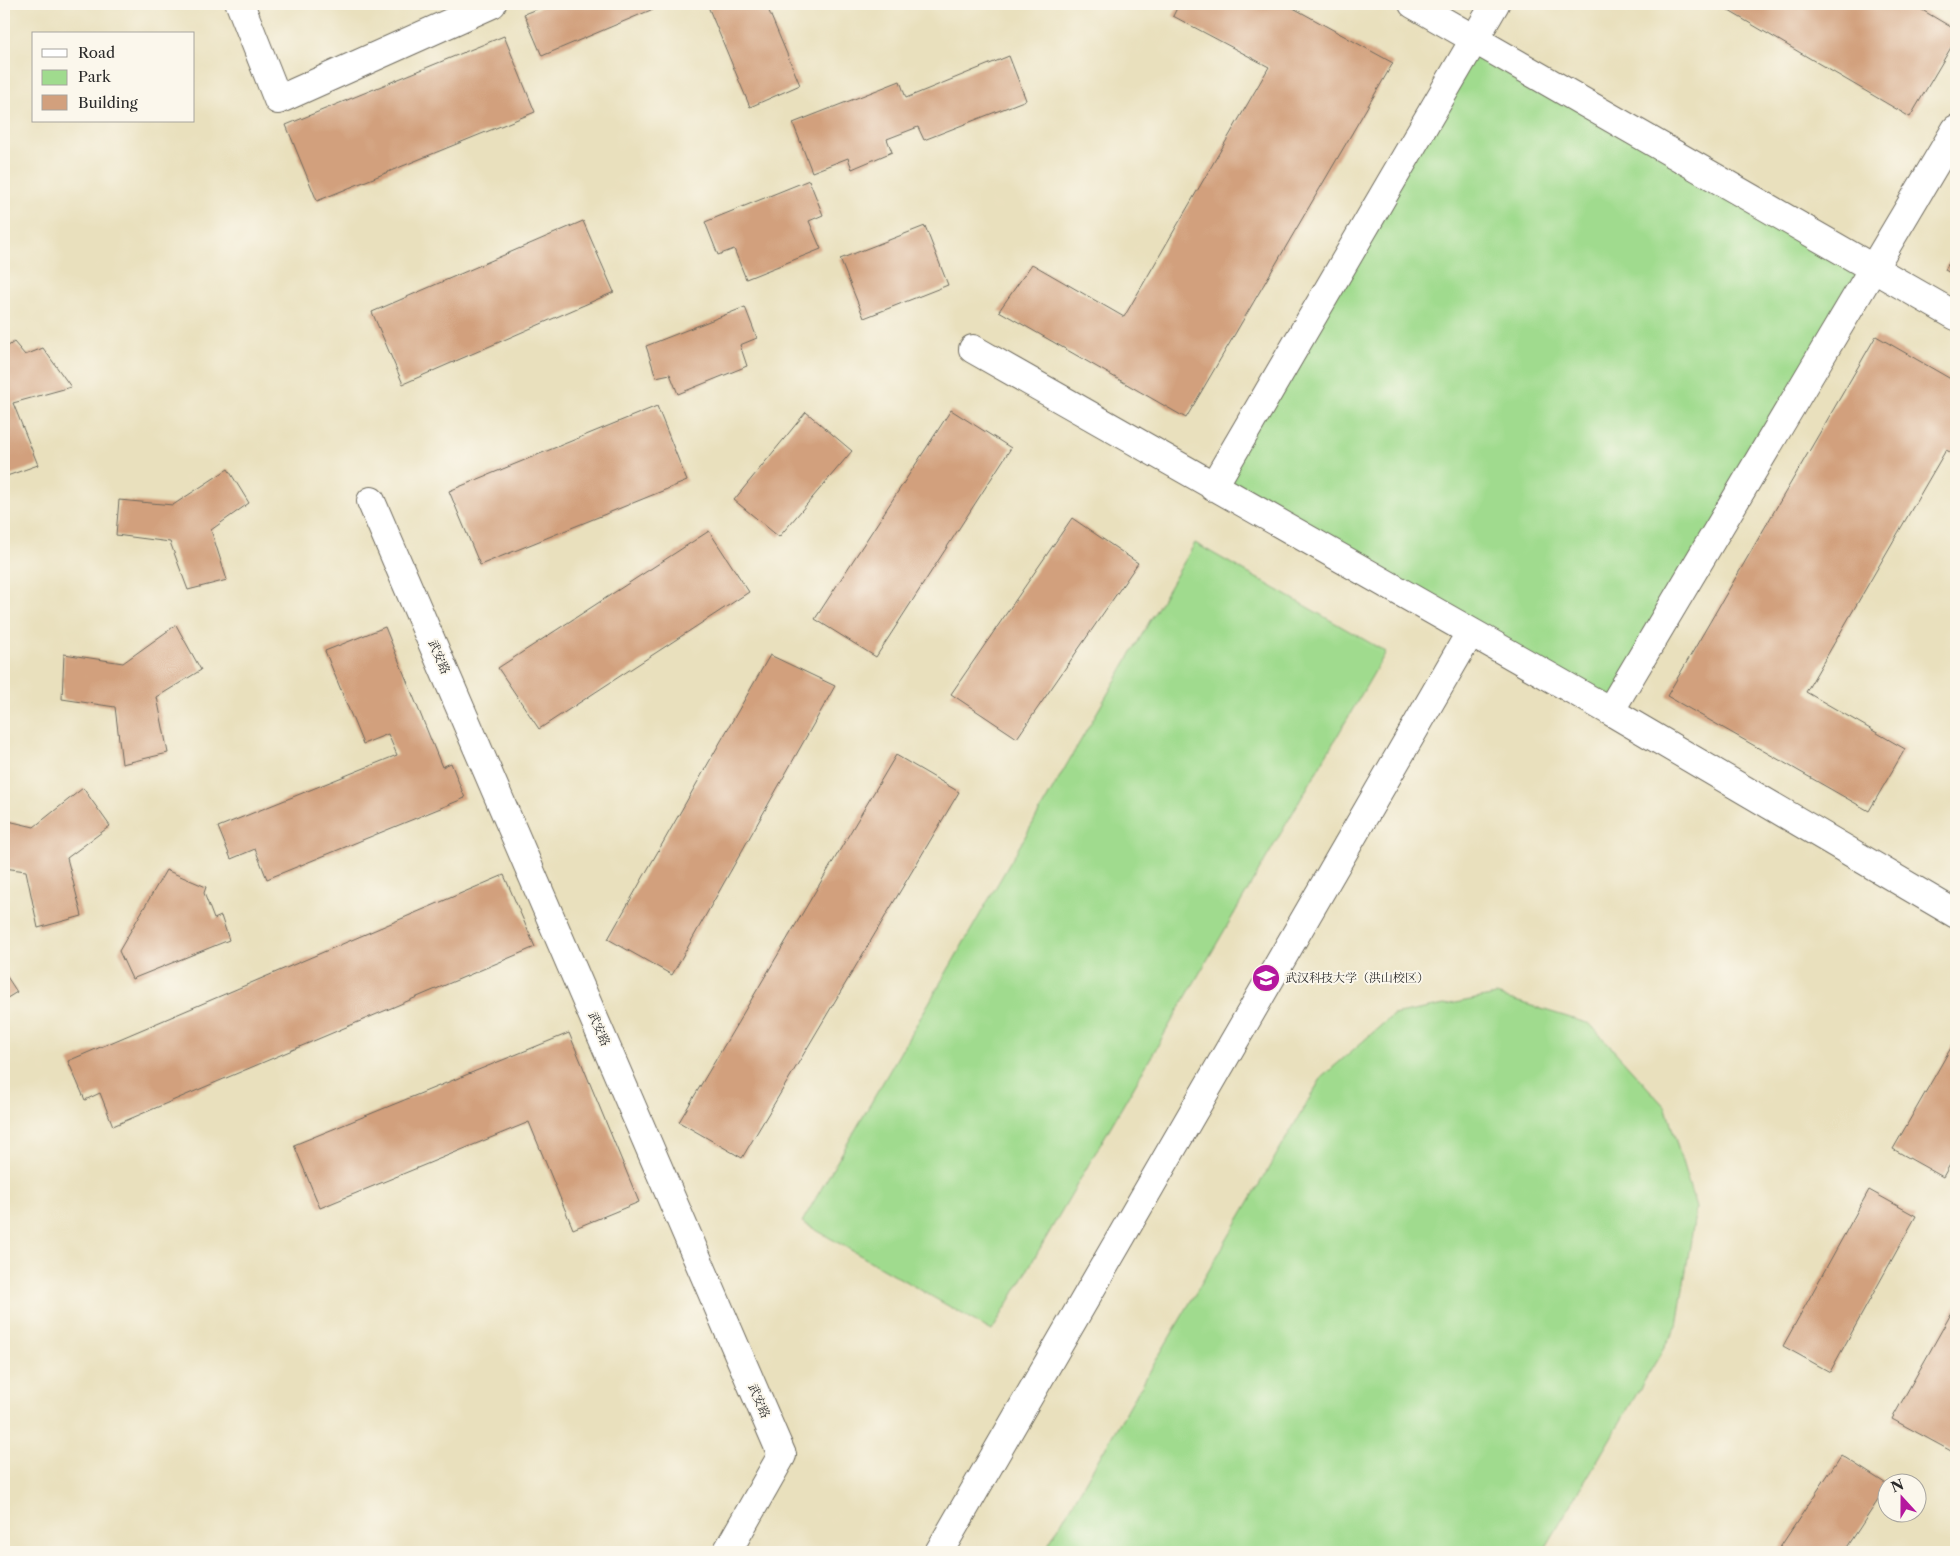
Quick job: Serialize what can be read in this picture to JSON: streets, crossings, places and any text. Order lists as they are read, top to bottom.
{
  "streets": {
    "street": ["武安路"]
  },
  "places": {
    "school or university": ["武汉科技大学（洪山校区）"]
  },
  "legend": ["Road", "Park", "Building"],
  "north": "top"
}
